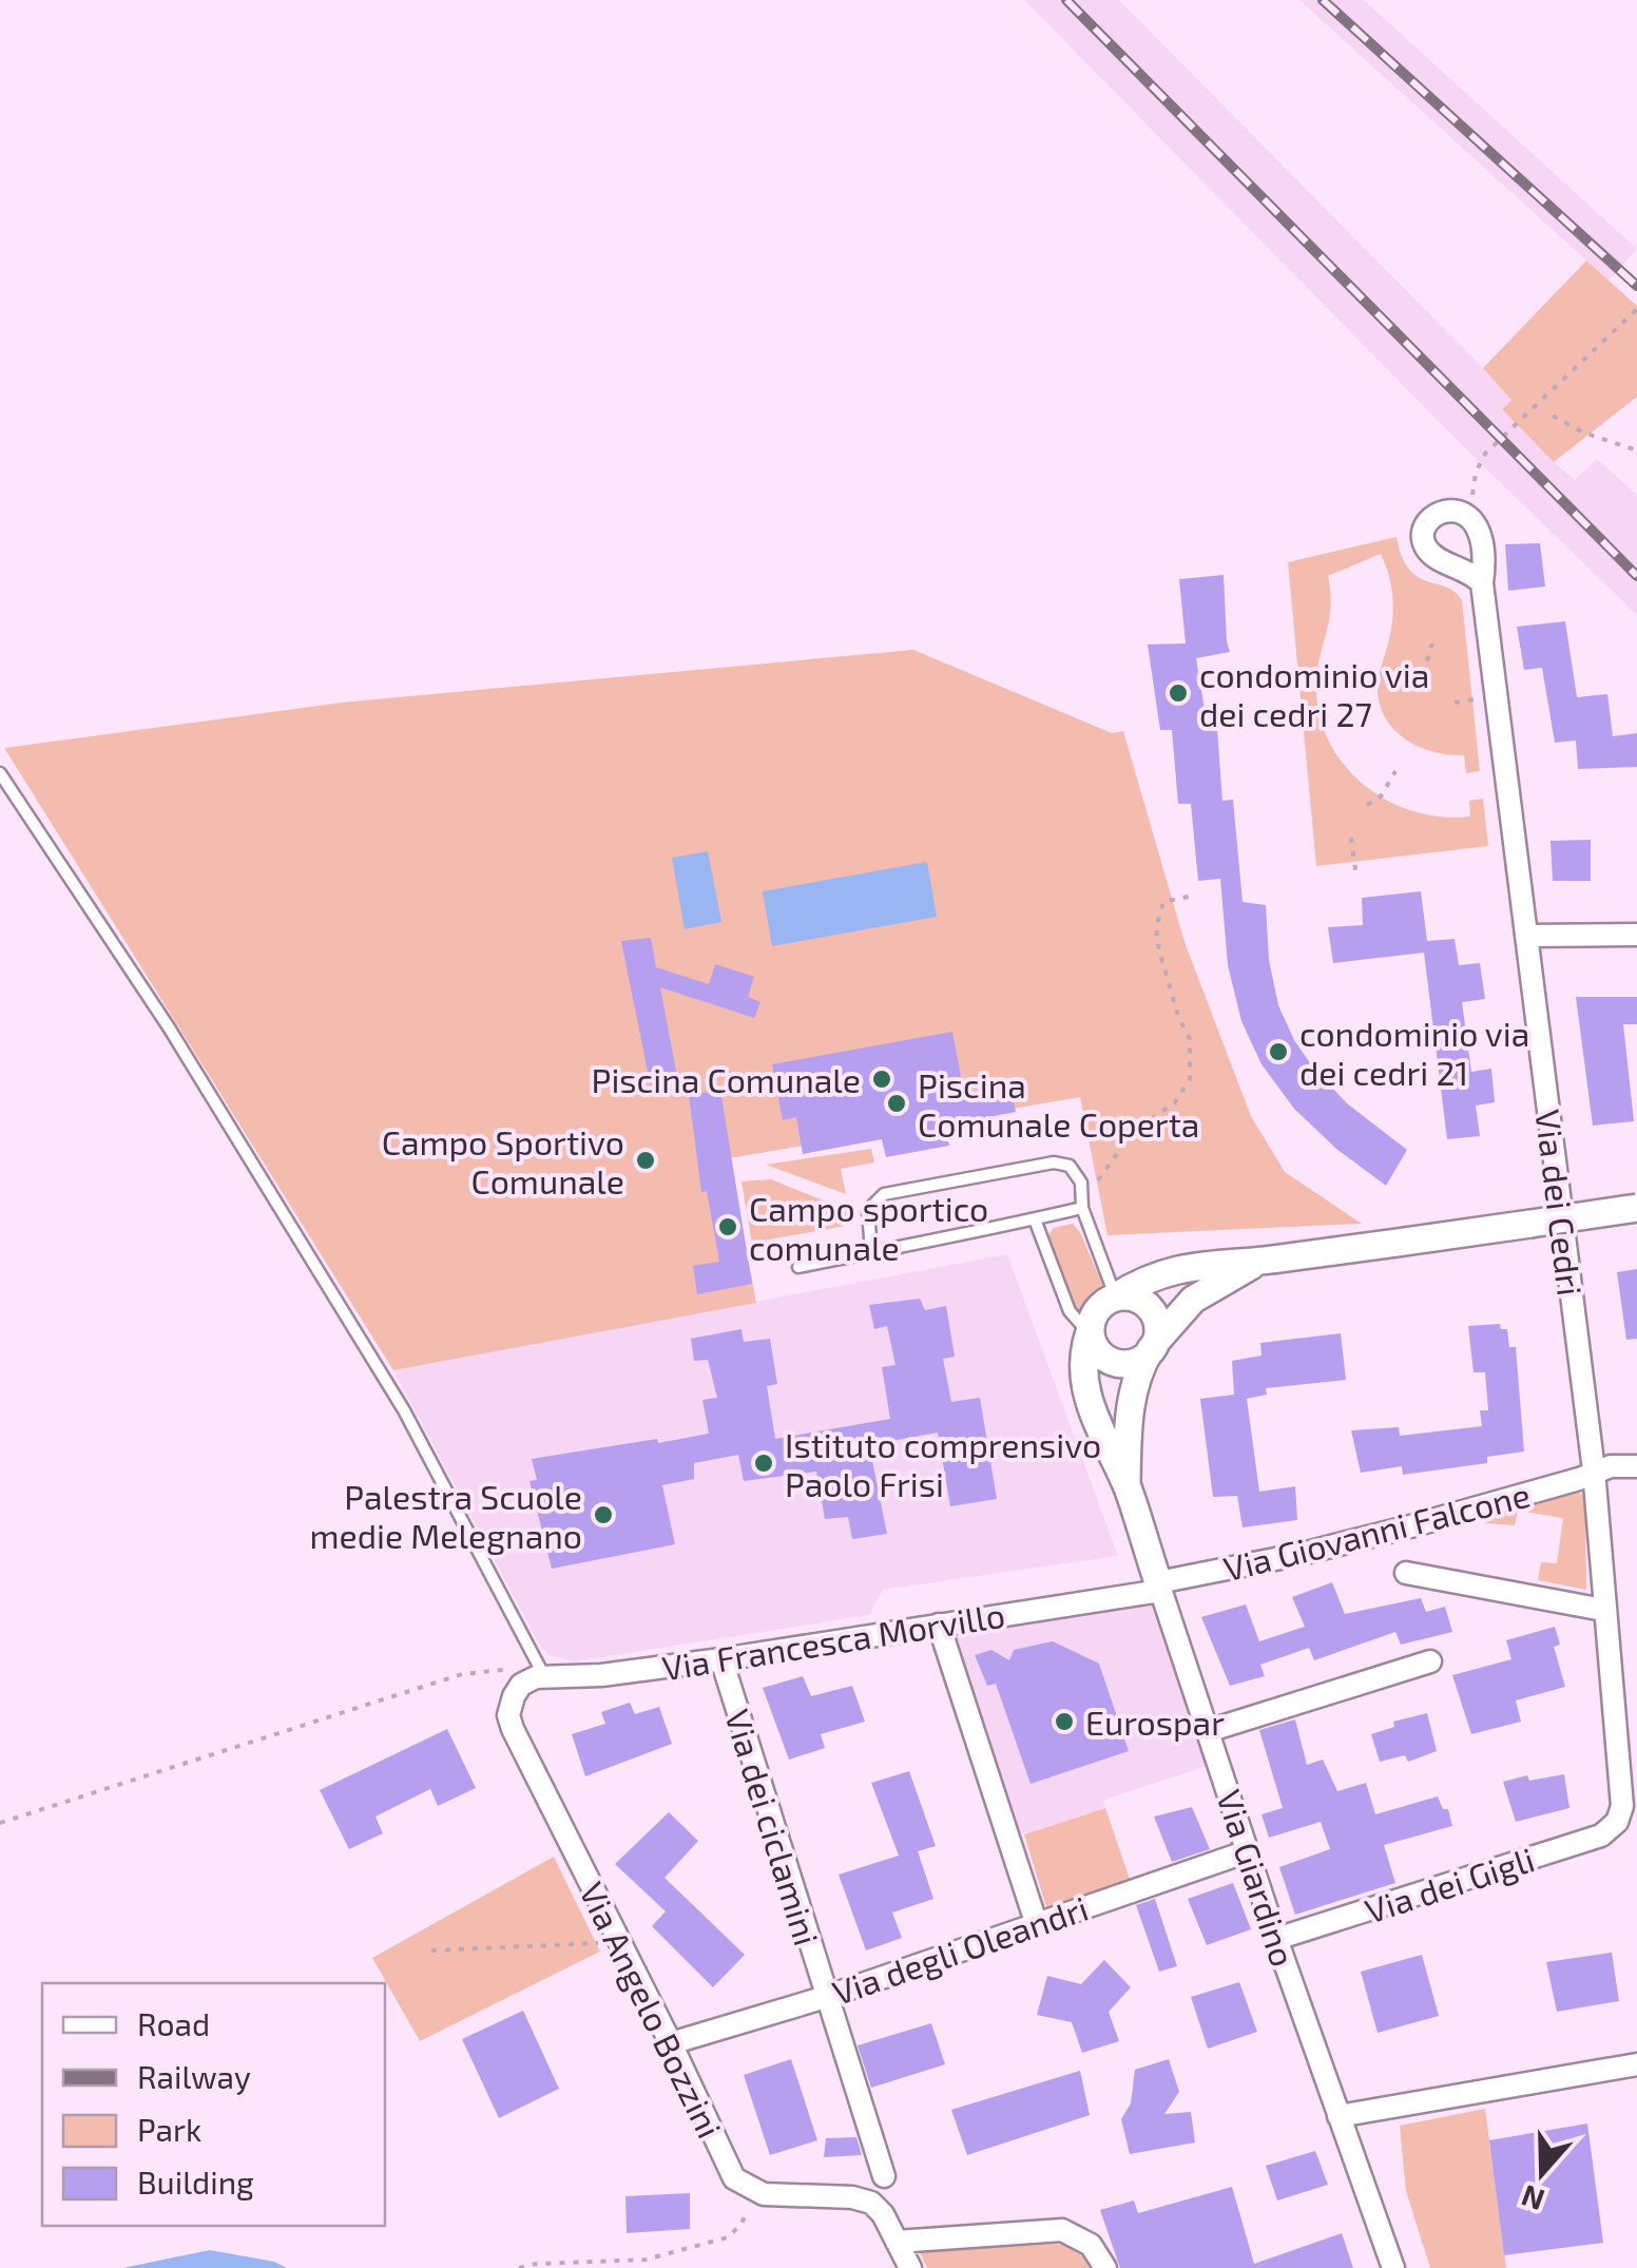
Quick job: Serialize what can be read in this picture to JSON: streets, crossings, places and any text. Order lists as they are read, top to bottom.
{
  "streets": {
    "street": [
      "Via dei Cedri",
      "Via Giovanni Falcone",
      "Via Francesca Morvillo",
      "Via dei ciclamini",
      "Via Giardino",
      "Via dei Gigli",
      "Via degli Oleandri",
      "Via Angelo Bozzini"
    ]
  },
  "crossings": [
    ["Via dei Cedri", "Via Giovanni Falcone"],
    ["Via dei Cedri", "Via dei Gigli"],
    ["Via Giovanni Falcone", "Via Francesca Morvillo"],
    ["Via Giovanni Falcone", "Via Giardino"],
    ["Via Francesca Morvillo", "Via dei ciclamini"],
    ["Via Francesca Morvillo", "Via Giardino"],
    ["Via Francesca Morvillo", "Via Angelo Bozzini"],
    ["Via dei ciclamini", "Via degli Oleandri"],
    ["Via Giardino", "Via dei Gigli"],
    ["Via Giardino", "Via degli Oleandri"],
    ["Via degli Oleandri", "Via Angelo Bozzini"]
  ],
  "places": [
    "condominio via dei cedri 27",
    "condominio via dei cedri 21",
    "Piscina Comunale",
    "Piscina Comunale Coperta",
    "Campo Sportivo Comunale",
    "Campo sportico comunale",
    "Istituto comprensivo Paolo Frisi",
    "Palestra Scuole medie Melegnano",
    "Eurospar"
  ],
  "legend": [
    "Road",
    "Railway",
    "Park",
    "Building"
  ],
  "north": "bottom"
}
